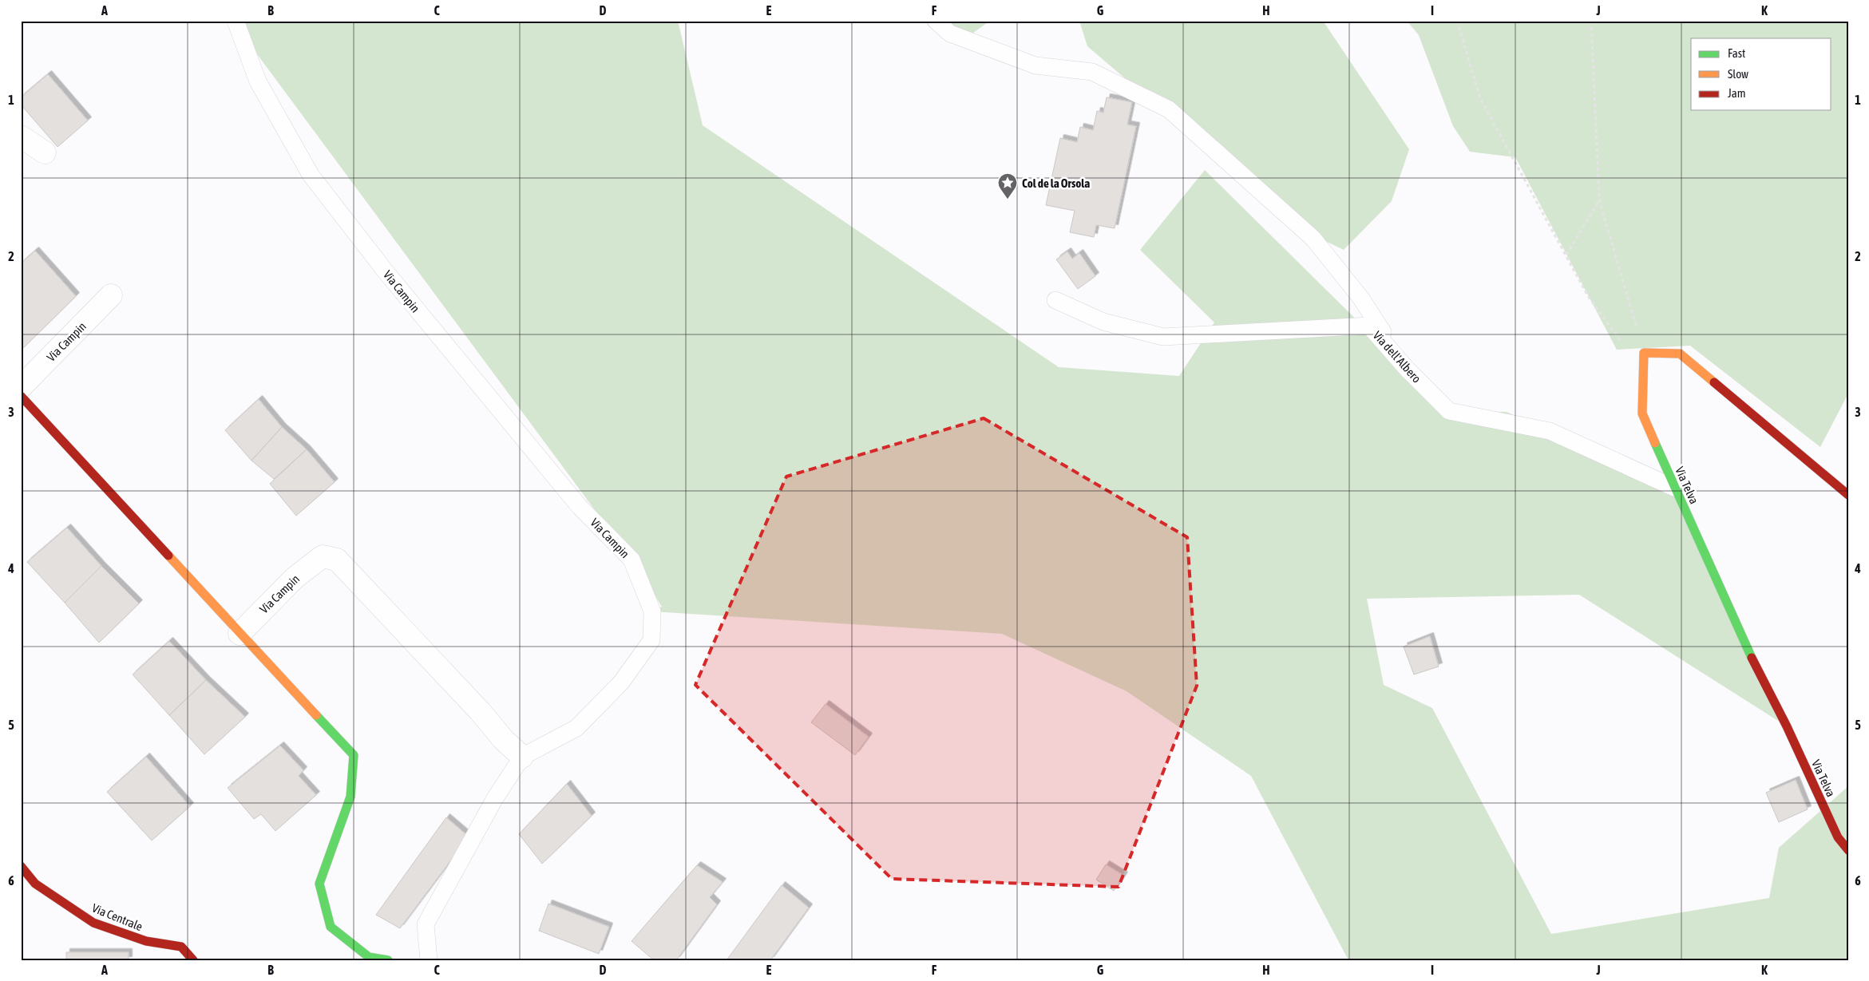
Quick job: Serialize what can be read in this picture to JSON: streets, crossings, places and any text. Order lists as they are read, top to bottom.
{
  "streets": {
    "street": ["Via Campin", "Via Telva", "Via Centrale"],
    "lane": ["Via dell'Albero"]
  },
  "crossings": [
    ["Via dell'Albero", "Via Telva"]
  ],
  "places": {
    "place": ["Col de la Orsola"]
  },
  "legend": ["Fast", "Slow", "Jam"],
  "grid": {
    "columns": [
      "A",
      "B",
      "C",
      "D",
      "E",
      "F",
      "G",
      "H",
      "I",
      "J",
      "K"
    ],
    "rows": [
      "1",
      "2",
      "3",
      "4",
      "5",
      "6"
    ]
  }
}
